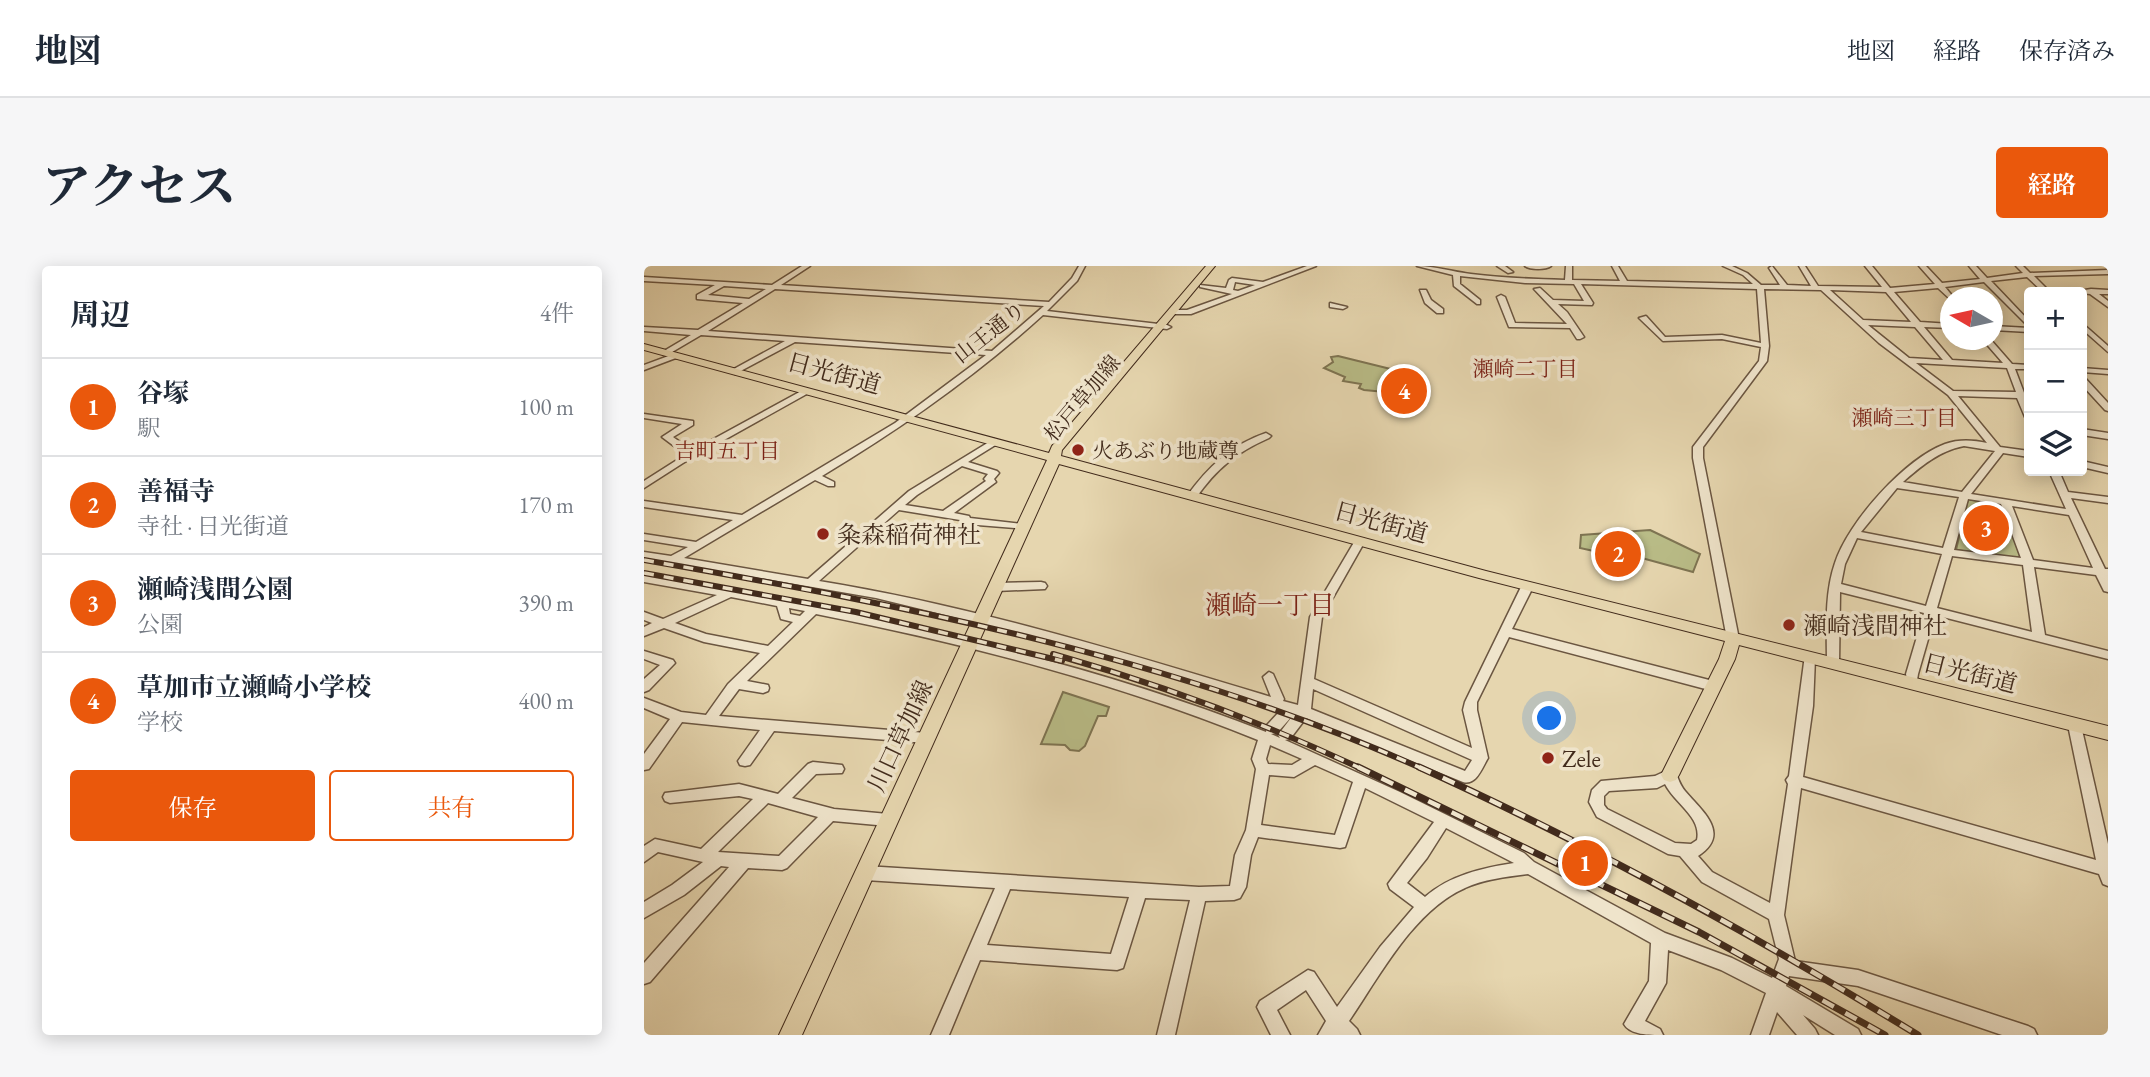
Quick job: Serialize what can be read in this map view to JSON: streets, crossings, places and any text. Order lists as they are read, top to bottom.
{
  "streets": {
    "main road": ["日光街道", "松戸草加線", "川口草加線"],
    "street": ["山王通り"]
  },
  "crossings": [
    ["山王通り", "日光街道"],
    ["日光街道", "松戸草加線"],
    ["日光街道", "川口草加線"],
    ["松戸草加線", "川口草加線"]
  ],
  "districts": [
    "瀬崎二丁目",
    "瀬崎三丁目",
    "吉町五丁目",
    "瀬崎一丁目"
  ],
  "places": [
    "火あぶり地蔵尊",
    "粂森稲荷神社",
    "瀬崎浅間神社",
    "Zele"
  ],
  "north": "left",
  "page": {
    "header": "地図",
    "nav": ["地図", "経路", "保存済み"],
    "title": "アクセス",
    "buttons": [
      "経路",
      ["保存", "共有"]
    ],
    "heading": ["周辺", "4件"],
    "map_buttons": ["+", "−"],
    "list": [
      {
        "mark": "1",
        "name": "谷塚",
        "note": "駅",
        "value": "100 m"
      },
      {
        "mark": "2",
        "name": "善福寺",
        "note": "寺社 · 日光街道",
        "value": "170 m"
      },
      {
        "mark": "3",
        "name": "瀬崎浅間公園",
        "note": "公園",
        "value": "390 m"
      },
      {
        "mark": "4",
        "name": "草加市立瀬崎小学校",
        "note": "学校",
        "value": "400 m"
      }
    ],
    "pins": [
      "4",
      "3",
      "2",
      "1"
    ]
  }
}
